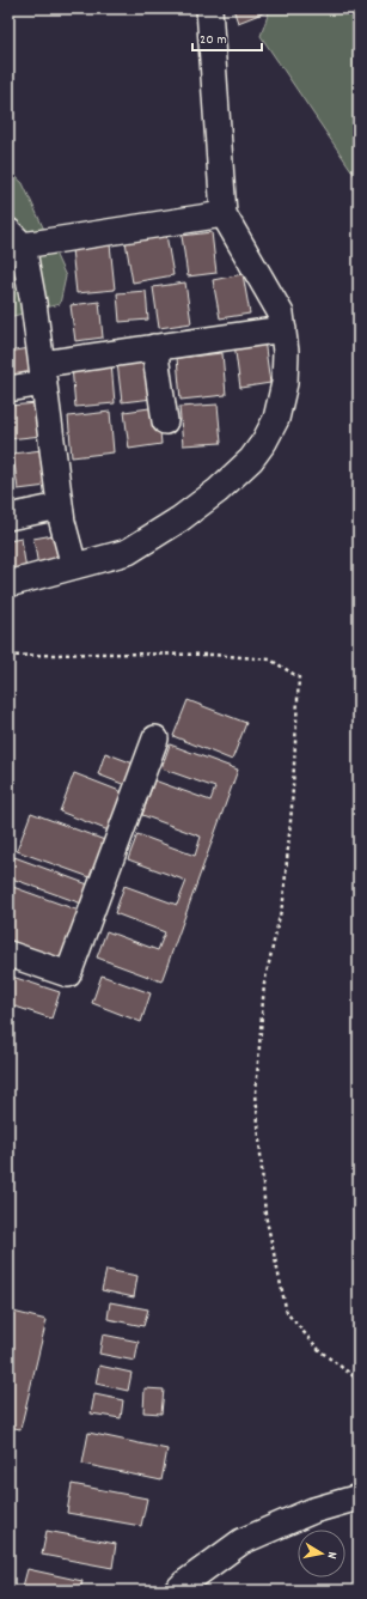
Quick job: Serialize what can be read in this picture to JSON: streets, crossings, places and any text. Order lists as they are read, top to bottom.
{
  "scale_bar": "20 m",
  "north": "right"
}
